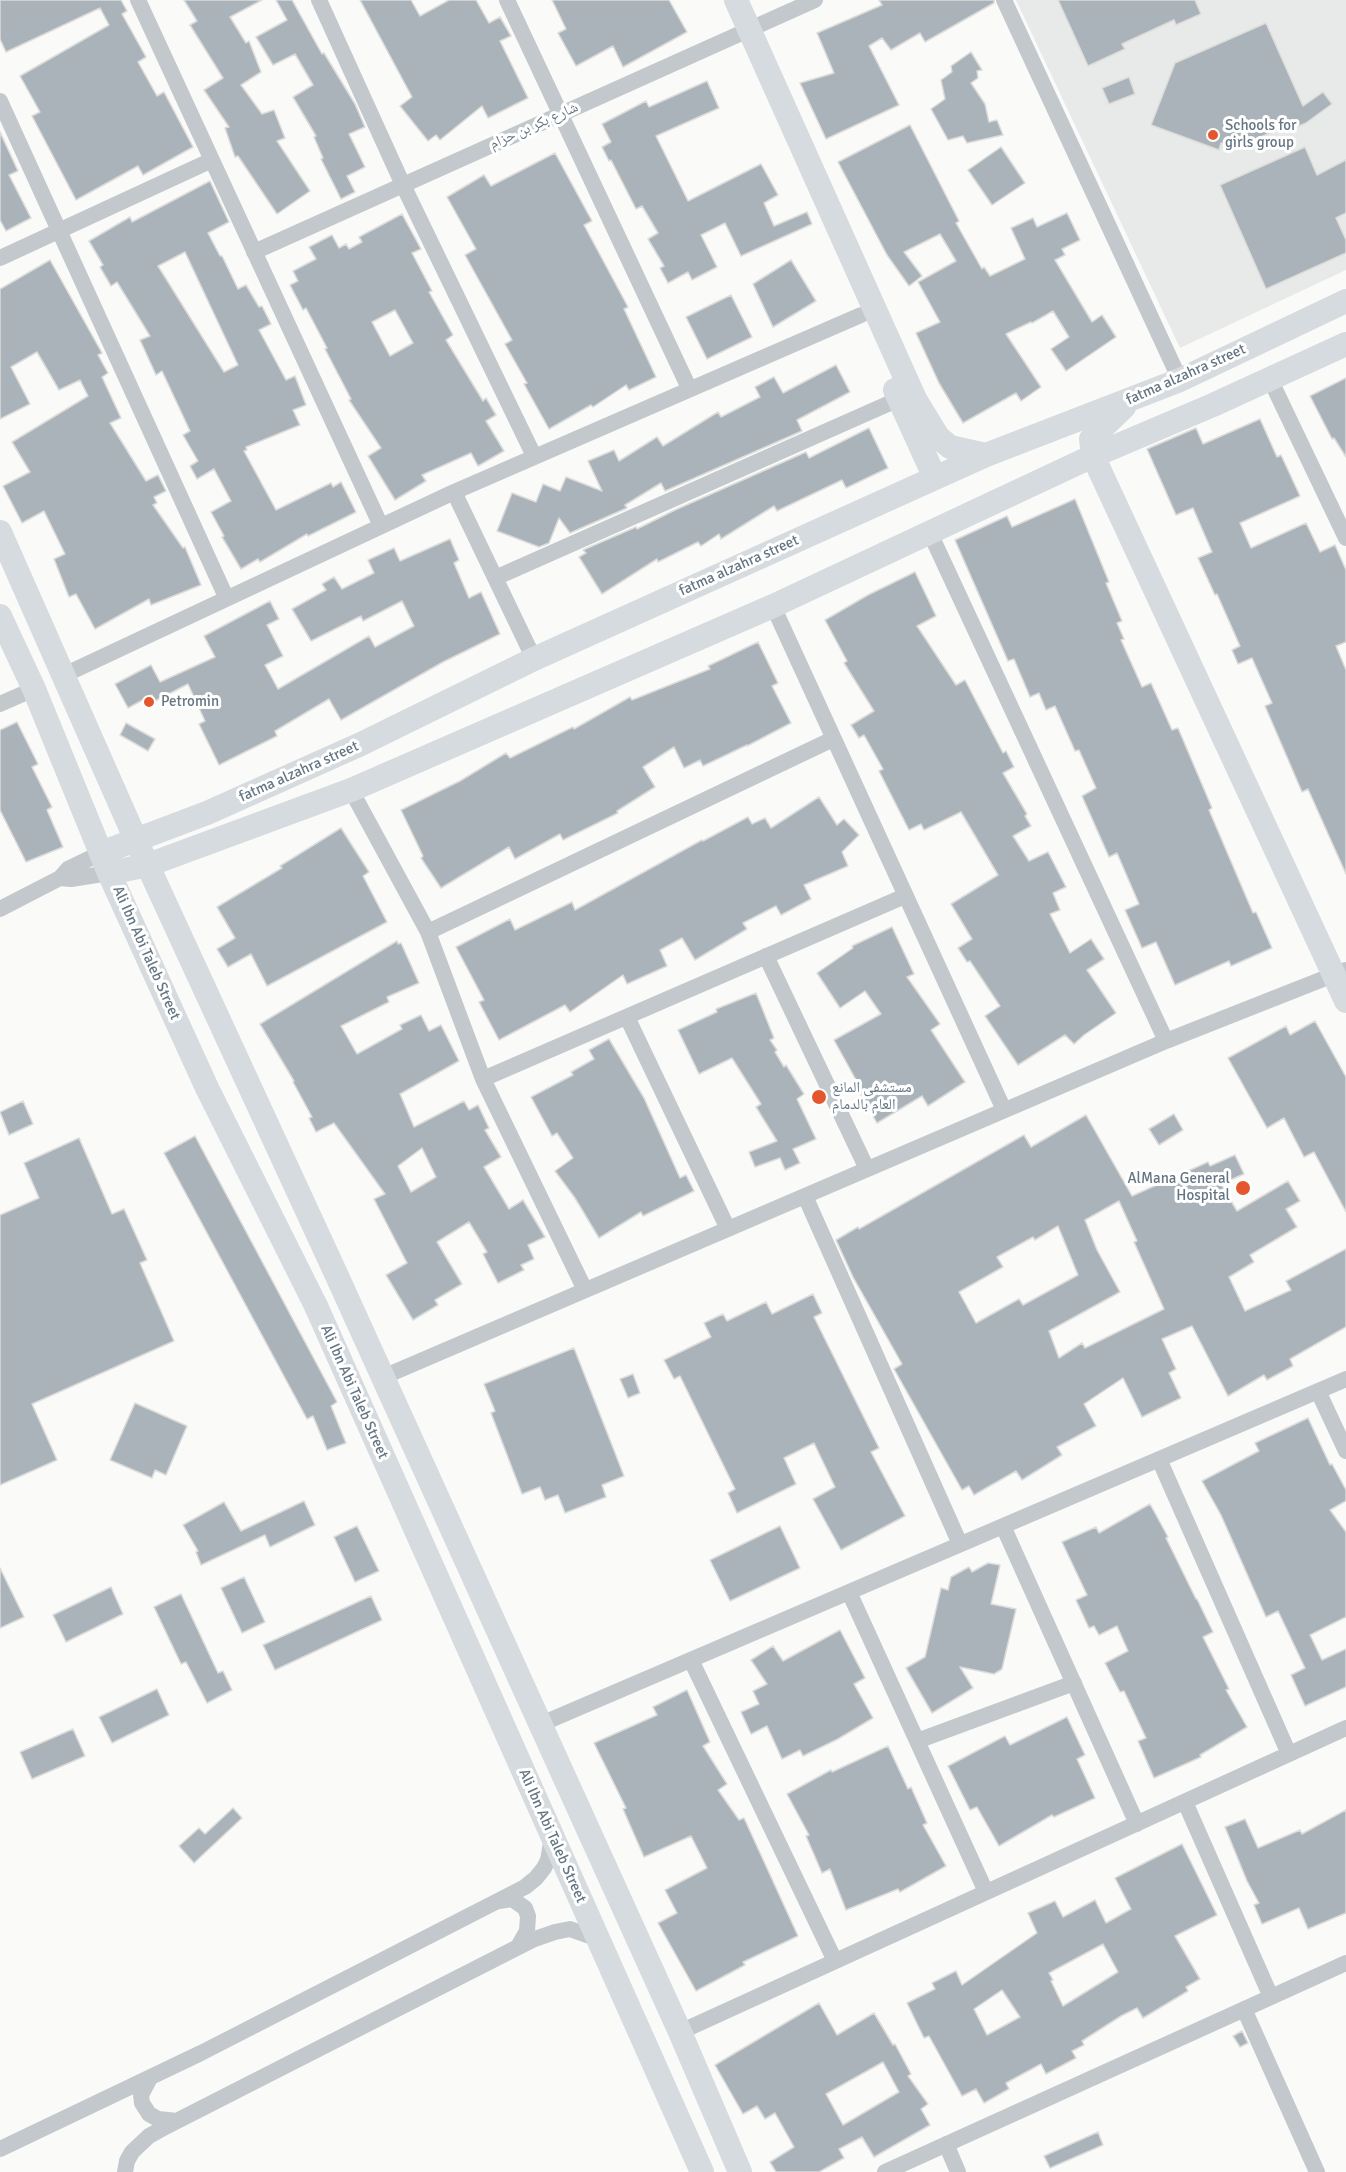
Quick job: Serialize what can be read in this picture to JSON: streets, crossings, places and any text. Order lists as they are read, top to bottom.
{
  "streets": {
    "street": ["شارع بكر بن حزام", "fatma alzahra street", "Ali Ibn Abi Taleb Street"]
  },
  "crossings": [
    ["fatma alzahra street", "Ali Ibn Abi Taleb Street"]
  ],
  "places": [
    "Schools for girls group",
    "Petromin",
    "مستشفى المانع العام بالدمام",
    "AlMana General Hospital"
  ]
}
